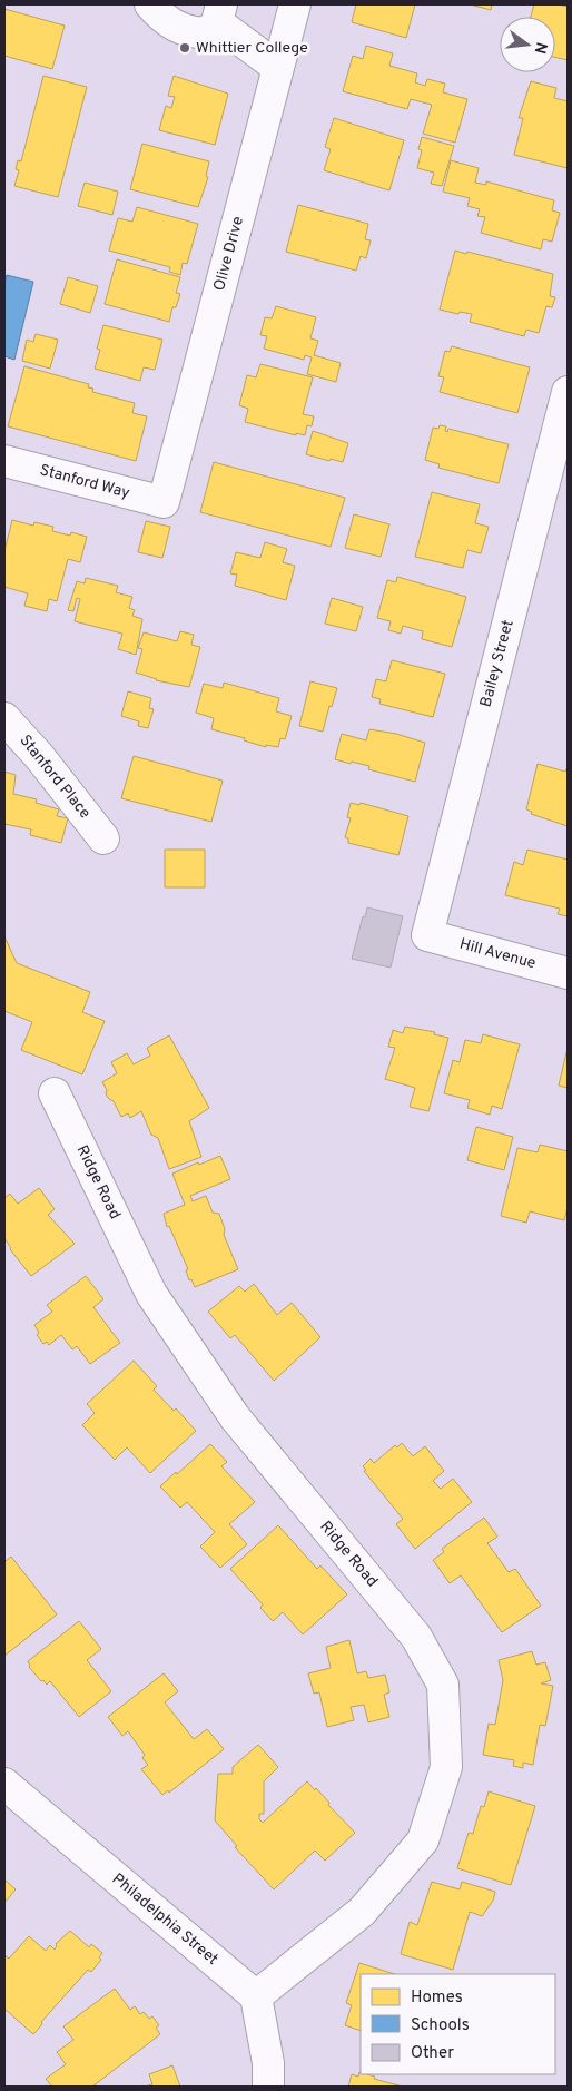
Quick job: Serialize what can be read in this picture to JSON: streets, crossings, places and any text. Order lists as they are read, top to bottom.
{
  "streets": {
    "street": [
      "Olive Drive",
      "Stanford Way",
      "Bailey Street",
      "Stanford Place",
      "Hill Avenue",
      "Ridge Road",
      "Philadelphia Street"
    ]
  },
  "crossings": [
    ["Olive Drive", "Stanford Way"],
    ["Bailey Street", "Hill Avenue"],
    ["Ridge Road", "Philadelphia Street"]
  ],
  "places": ["Whittier College"],
  "legend": ["Homes", "Schools", "Other"],
  "north": "right"
}
